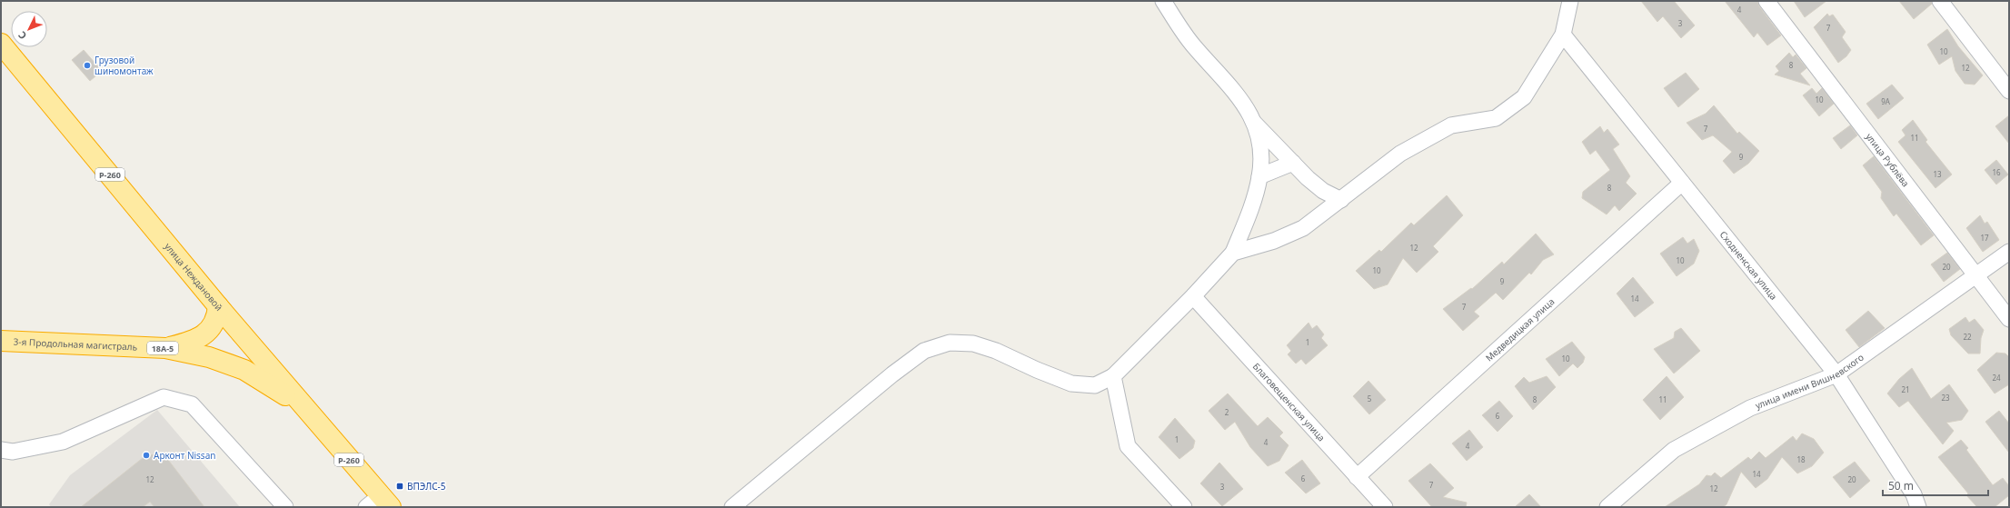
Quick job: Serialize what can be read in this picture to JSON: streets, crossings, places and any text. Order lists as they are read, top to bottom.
{
  "streets": {
    "highway": [
      "Р-260",
      "улица Неждановой",
      "3-я Продольная магистраль",
      "18А-5"
    ],
    "street": [
      "улица Рублёва",
      "Сходненская улица",
      "Медведицкая улица",
      "улица имени Вишневского",
      "Благовещенская улица"
    ]
  },
  "crossings": [
    ["улица Рублёва", "улица имени Вишневского"],
    ["Сходненская улица", "Медведицкая улица"],
    ["Сходненская улица", "улица имени Вишневского"],
    ["улица Неждановой", "3-я Продольная магистраль"],
    ["Медведицкая улица", "Благовещенская улица"]
  ],
  "places": {
    "other": ["Грузовой шиномонтаж", "Арконт Nissan"],
    "transit": ["ВПЭЛС-5"]
  },
  "house_numbers": [
    "4",
    "3",
    "7",
    "10",
    "8",
    "12",
    "10",
    "9А",
    "7",
    "11",
    "9",
    "16",
    "13",
    "8",
    "17",
    "12",
    "10",
    "20",
    "10",
    "9",
    "14",
    "7",
    "22",
    "1",
    "10",
    "24",
    "21",
    "23",
    "5",
    "8",
    "11",
    "2",
    "6",
    "1",
    "4",
    "4",
    "18",
    "14",
    "6",
    "12",
    "20",
    "7",
    "3",
    "12"
  ],
  "scale_bar": "50 m",
  "north": "bottom left"
}
